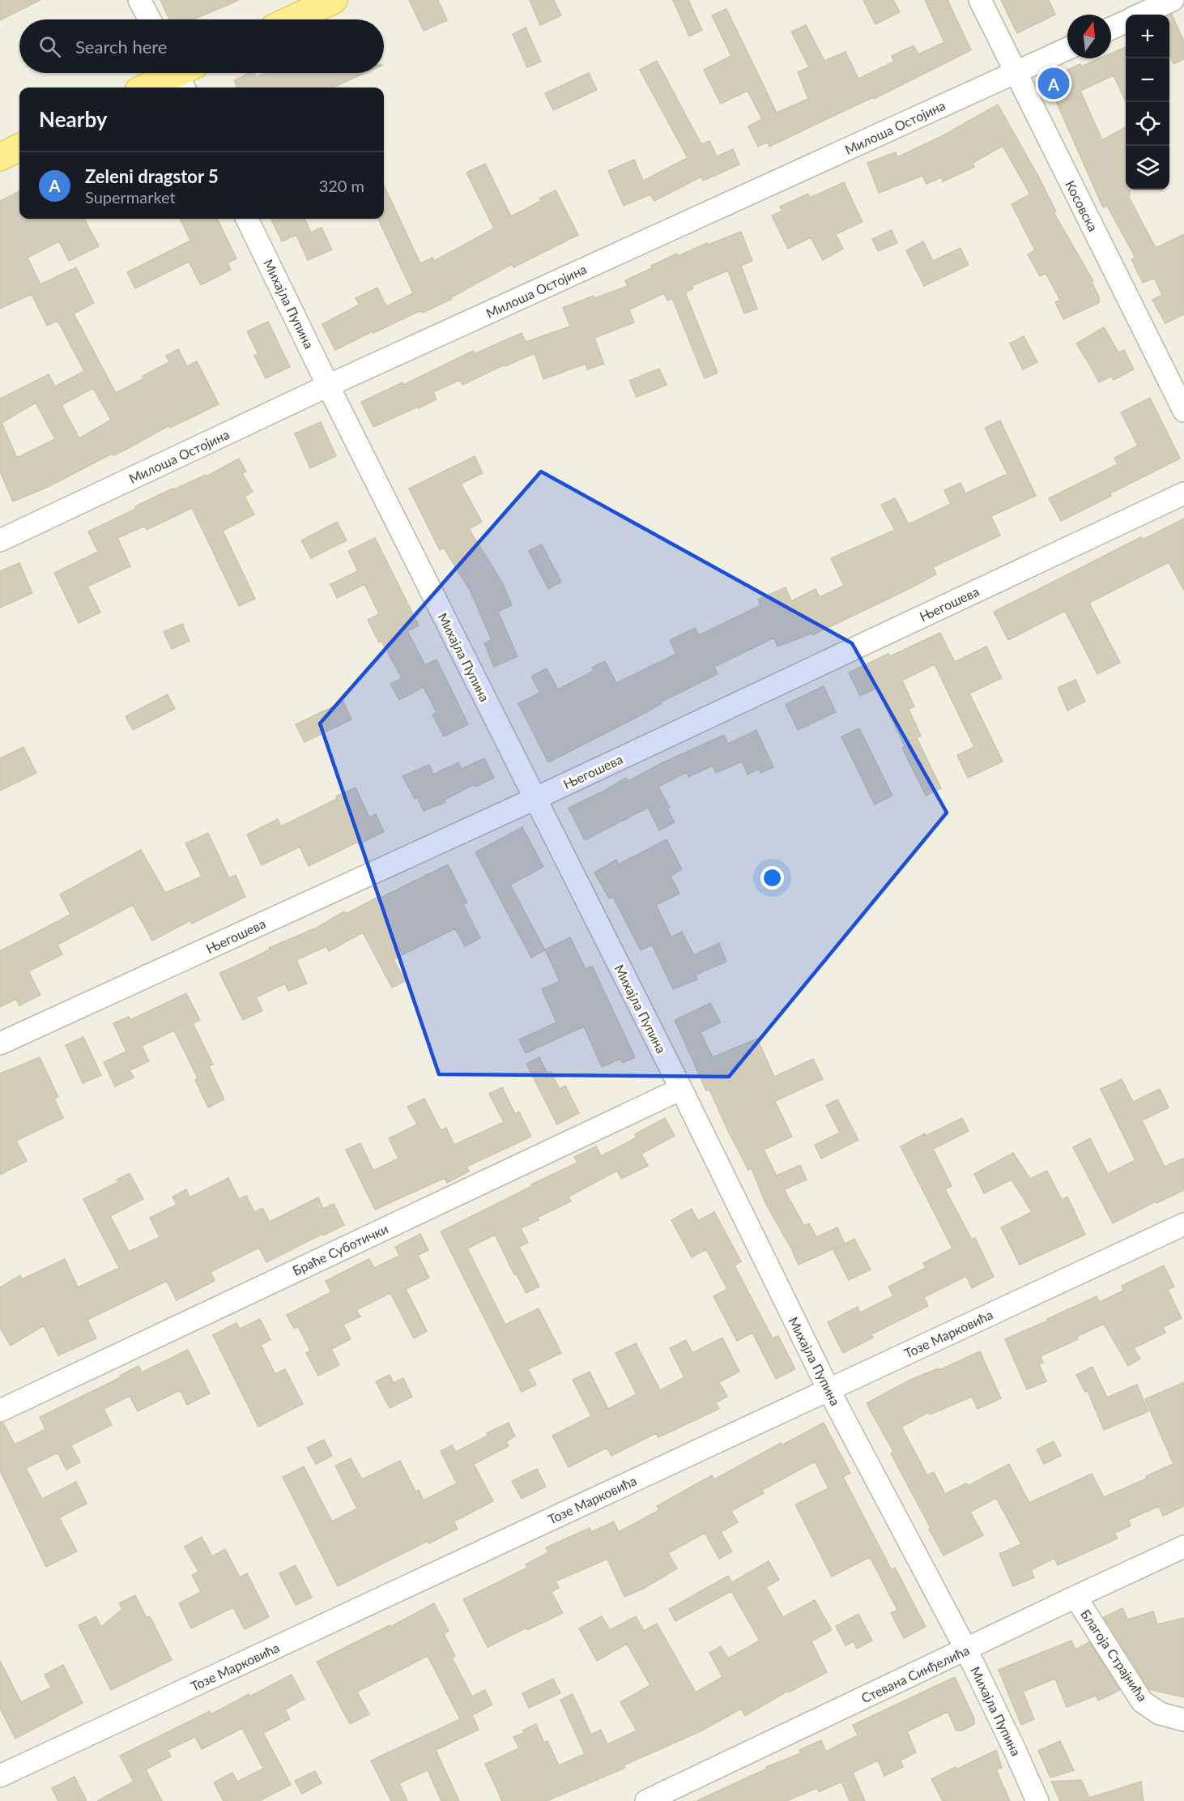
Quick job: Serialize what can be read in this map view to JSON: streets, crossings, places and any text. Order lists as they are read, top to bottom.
{
  "streets": {
    "street": [
      "Милоша Остојина",
      "Косовска",
      "Михајла Пупина",
      "Његошева",
      "Браће Суботички",
      "Тозе Марковића",
      "Благоја Страјнића",
      "Стевана Синђелића"
    ]
  },
  "crossings": [
    ["Милоша Остојина", "Косовска"],
    ["Милоша Остојина", "Михајла Пупина"],
    ["Михајла Пупина", "Његошева"],
    ["Михајла Пупина", "Браће Суботички"],
    ["Михајла Пупина", "Тозе Марковића"],
    ["Михајла Пупина", "Стевана Синђелића"],
    ["Благоја Страјнића", "Стевана Синђелића"]
  ],
  "north": "top",
  "page": {
    "map_buttons": ["+", "−"],
    "search": "Search here",
    "pins": "A",
    "heading": "Nearby",
    "list": [
      {
        "mark": "A",
        "name": "Zeleni dragstor 5",
        "note": "Supermarket",
        "value": "320 m"
      }
    ]
  }
}
